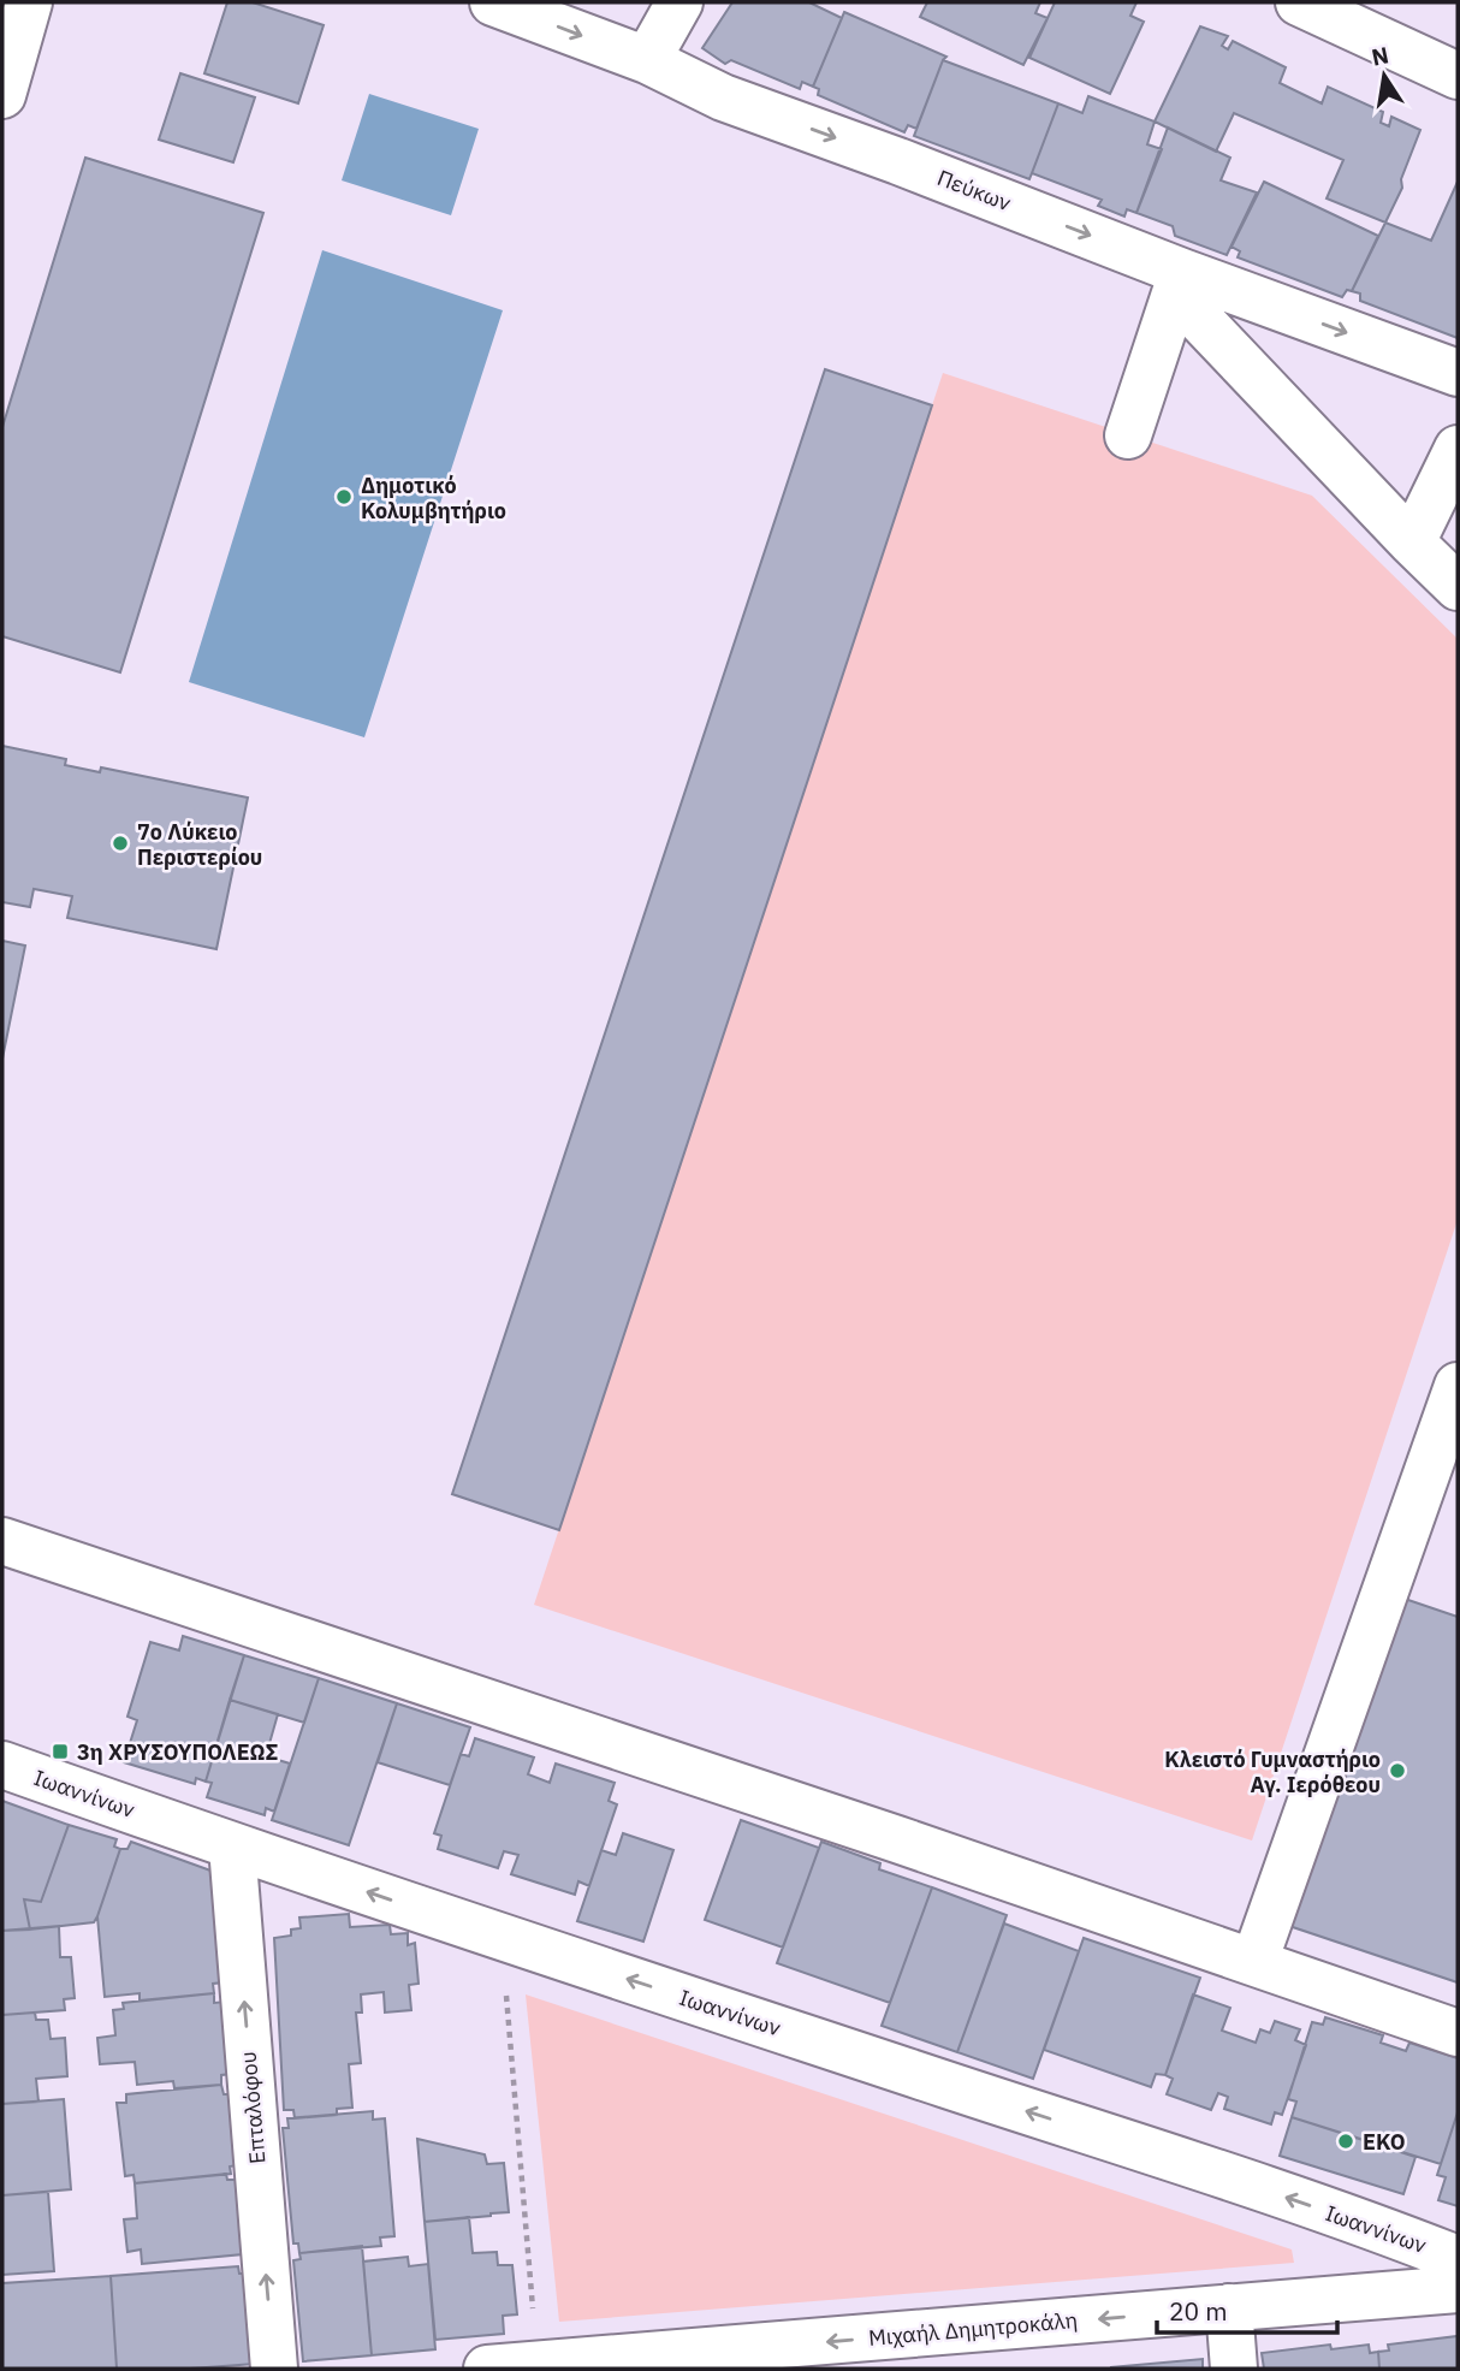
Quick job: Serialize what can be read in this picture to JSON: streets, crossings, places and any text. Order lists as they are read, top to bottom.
{
  "streets": {
    "street": [
      "Πεύκων",
      "Ιωαννίνων",
      "Επταλόφου",
      "Μιχαήλ Δημητροκάλη"
    ]
  },
  "crossings": [
    ["Ιωαννίνων", "Επταλόφου"]
  ],
  "one_way": ["Πεύκων", "Επταλόφου", "Μιχαήλ Δημητροκάλη"],
  "places": {
    "other": [
      "Δημοτικό Κολυμβητήριο",
      "7ο Λύκειο Περιστερίου",
      "Κλειστό Γυμναστήριο Αγ. Ιερόθεου",
      "EKO"
    ],
    "transit": ["3η ΧΡΥΣΟΥΠΟΛΕΩΣ"]
  },
  "scale_bar": "20 m",
  "north": "top"
}
